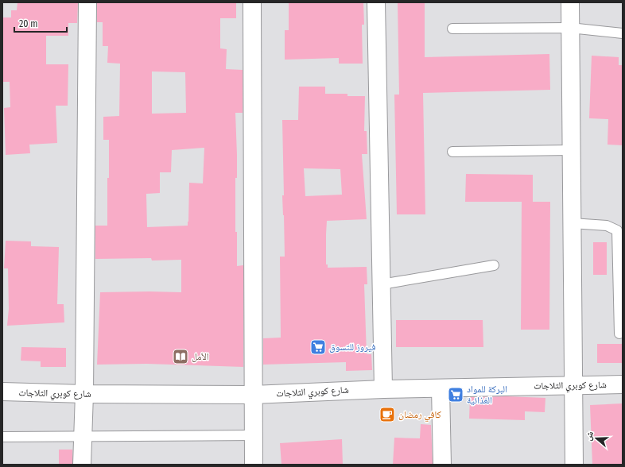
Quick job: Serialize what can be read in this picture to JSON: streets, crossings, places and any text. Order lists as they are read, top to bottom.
{
  "streets": {
    "street": ["شارع كوبري الثلاجات"]
  },
  "places": {
    "supermarket": ["فيروز للتسوق", "البركة للمواد الغذائية"],
    "library": ["الأمل"],
    "cafe": ["كافي رمضان"]
  },
  "scale_bar": "20 m",
  "north": "left"
}
